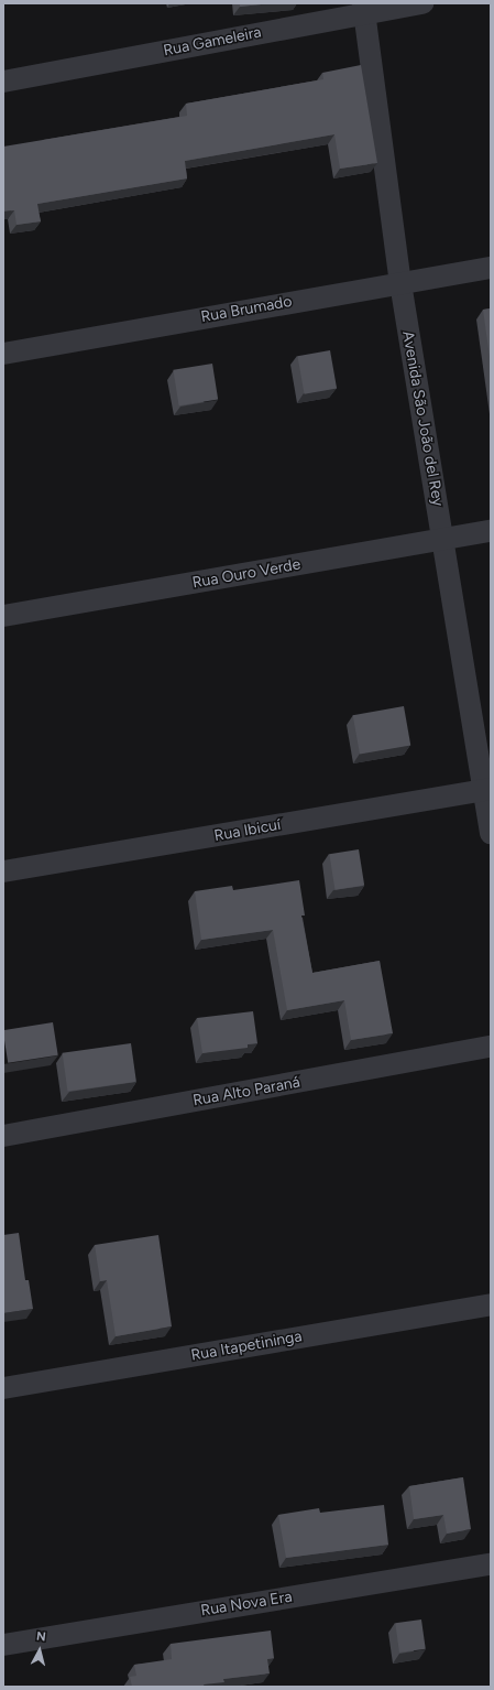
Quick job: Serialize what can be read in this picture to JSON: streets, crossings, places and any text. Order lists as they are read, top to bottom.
{
  "streets": {
    "street": [
      "Rua Gameleira",
      "Rua Brumado",
      "Avenida São João del Rey",
      "Rua Ouro Verde",
      "Rua Ibicuí",
      "Rua Alto Paraná",
      "Rua Itapetininga",
      "Rua Nova Era"
    ]
  },
  "crossings": [
    ["Rua Gameleira", "Avenida São João del Rey"],
    ["Rua Brumado", "Avenida São João del Rey"],
    ["Avenida São João del Rey", "Rua Ouro Verde"],
    ["Avenida São João del Rey", "Rua Ibicuí"]
  ],
  "north": "top"
}
